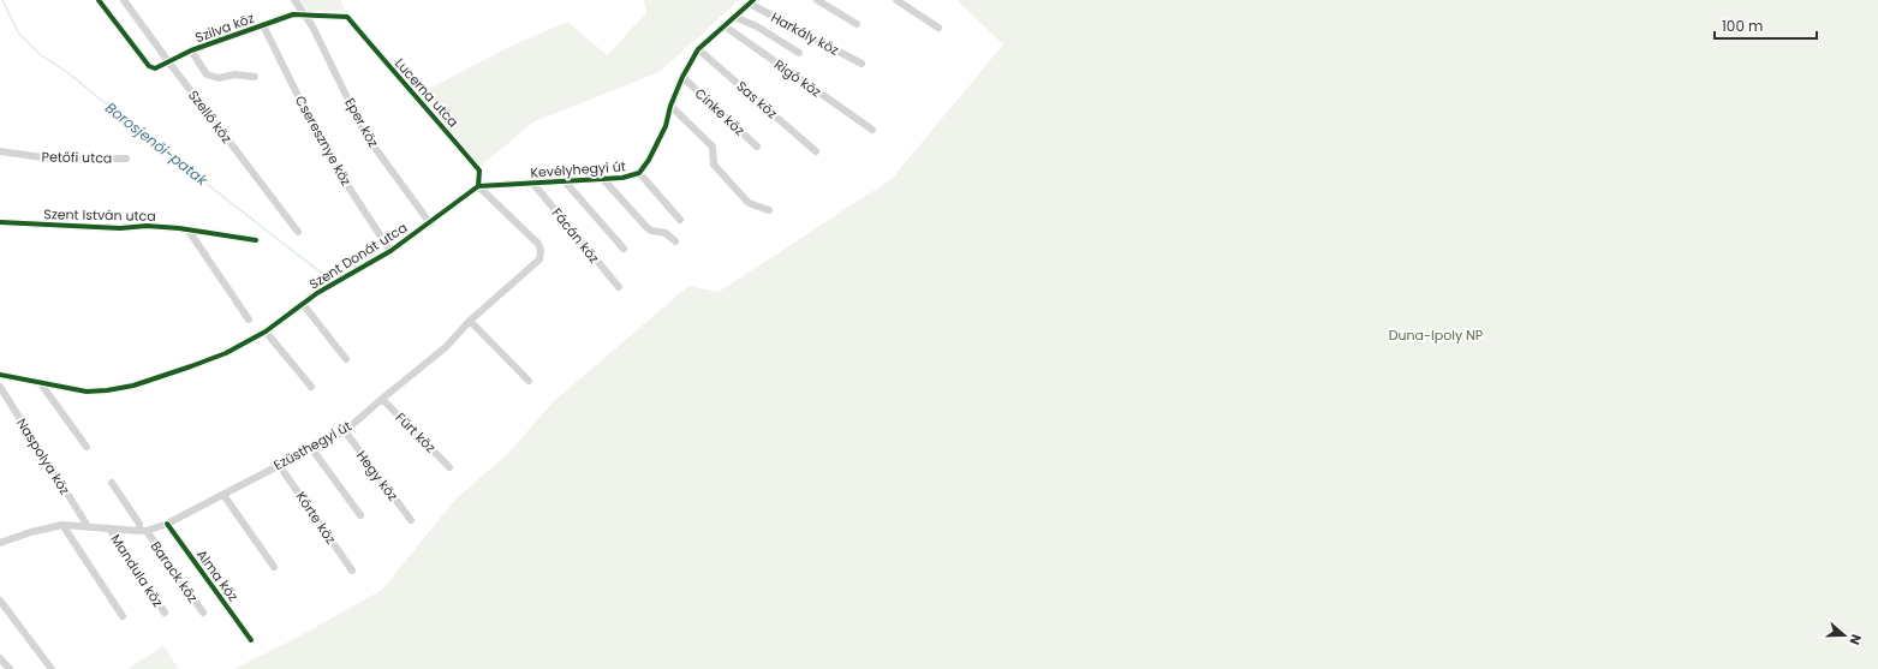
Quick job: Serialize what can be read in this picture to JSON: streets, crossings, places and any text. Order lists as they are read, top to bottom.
{
  "streets": {
    "street": [
      "Szilva köz",
      "Harkály köz",
      "Rigó köz",
      "Lucerna utca",
      "Sas köz",
      "Cinke köz",
      "Szellő köz",
      "Eper köz",
      "Cseresznye köz",
      "Petőfi utca",
      "Kevélyhegyi út",
      "Szent István utca",
      "Fácán köz",
      "Szent Donát utca",
      "Fürt köz",
      "Ezüsthegyi út",
      "Naspolya köz",
      "Hegy köz",
      "Körte köz",
      "Mandula köz",
      "Barack köz",
      "Alma köz"
    ]
  },
  "crossings": [
    ["Szilva köz", "Lucerna utca"],
    ["Szilva köz", "Szellő köz"],
    ["Szilva köz", "Eper köz"],
    ["Szilva köz", "Cseresznye köz"],
    ["Harkály köz", "Kevélyhegyi út"],
    ["Rigó köz", "Kevélyhegyi út"],
    ["Lucerna utca", "Kevélyhegyi út"],
    ["Lucerna utca", "Szent Donát utca"],
    ["Lucerna utca", "Ezüsthegyi út"],
    ["Sas köz", "Kevélyhegyi út"],
    ["Cinke köz", "Kevélyhegyi út"],
    ["Eper köz", "Szent Donát utca"],
    ["Cseresznye köz", "Szent Donát utca"],
    ["Kevélyhegyi út", "Fácán köz"],
    ["Kevélyhegyi út", "Szent Donát utca"],
    ["Kevélyhegyi út", "Ezüsthegyi út"],
    ["Szent Donát utca", "Ezüsthegyi út"],
    ["Fürt köz", "Ezüsthegyi út"],
    ["Ezüsthegyi út", "Naspolya köz"],
    ["Ezüsthegyi út", "Hegy köz"],
    ["Ezüsthegyi út", "Körte köz"],
    ["Ezüsthegyi út", "Mandula köz"],
    ["Ezüsthegyi út", "Barack köz"],
    ["Ezüsthegyi út", "Alma köz"]
  ],
  "water": ["Borosjenői-patak"],
  "parks": ["Duna-Ipoly NP"],
  "scale_bar": "100 m",
  "north": "right"
}
